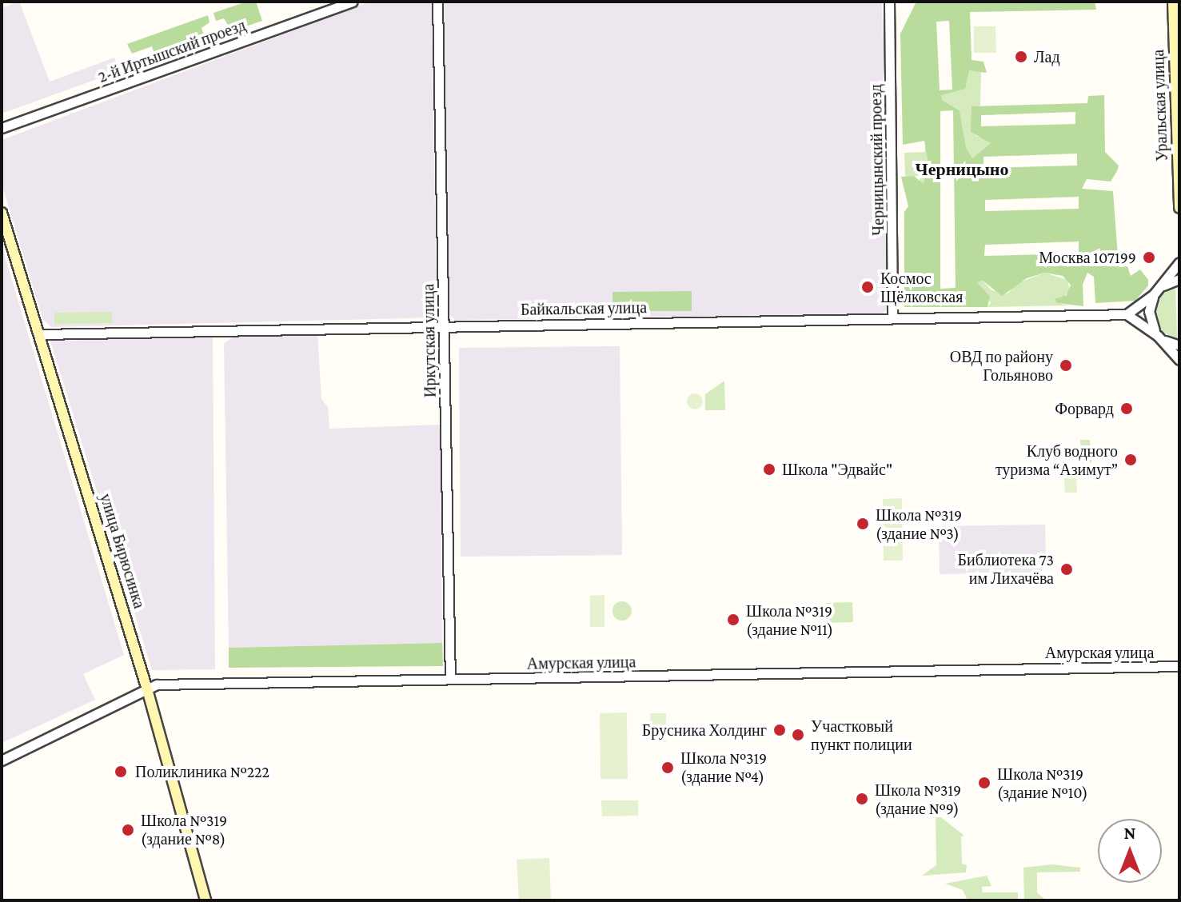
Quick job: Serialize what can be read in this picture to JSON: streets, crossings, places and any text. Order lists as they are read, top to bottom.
{
  "streets": {
    "main road": ["Уральская улица", "улица Бирюсинка"],
    "street": [
      "2-й Иртышский проезд",
      "Черницынский проезд",
      "Байкальская улица",
      "Иркутская улица",
      "Амурская улица"
    ]
  },
  "crossings": [
    ["Черницынский проезд", "Байкальская улица"],
    ["Байкальская улица", "Иркутская улица"],
    ["Байкальская улица", "улица Бирюсинка"],
    ["Иркутская улица", "Амурская улица"],
    ["улица Бирюсинка", "Амурская улица"]
  ],
  "districts": ["Черницыно"],
  "places": [
    "Лад",
    "Москва 107199",
    "Космос Щёлковская",
    "ОВД по району Гольяново",
    "Форвард",
    "Клуб водного туризма “Азимут”",
    "Школа \"Эдвайс\"",
    "Школа №319 (здание №3)",
    "Библиотека 73 им Лихачёва",
    "Школа №319 (здание №11)",
    "Брусника Холдинг",
    "Участковый пункт полиции",
    "Школа №319 (здание №4)",
    "Поликлиника №222",
    "Школа №319 (здание №10)",
    "Школа №319 (здание №9)",
    "Школа №319 (здание №8)"
  ],
  "north": "top"
}
